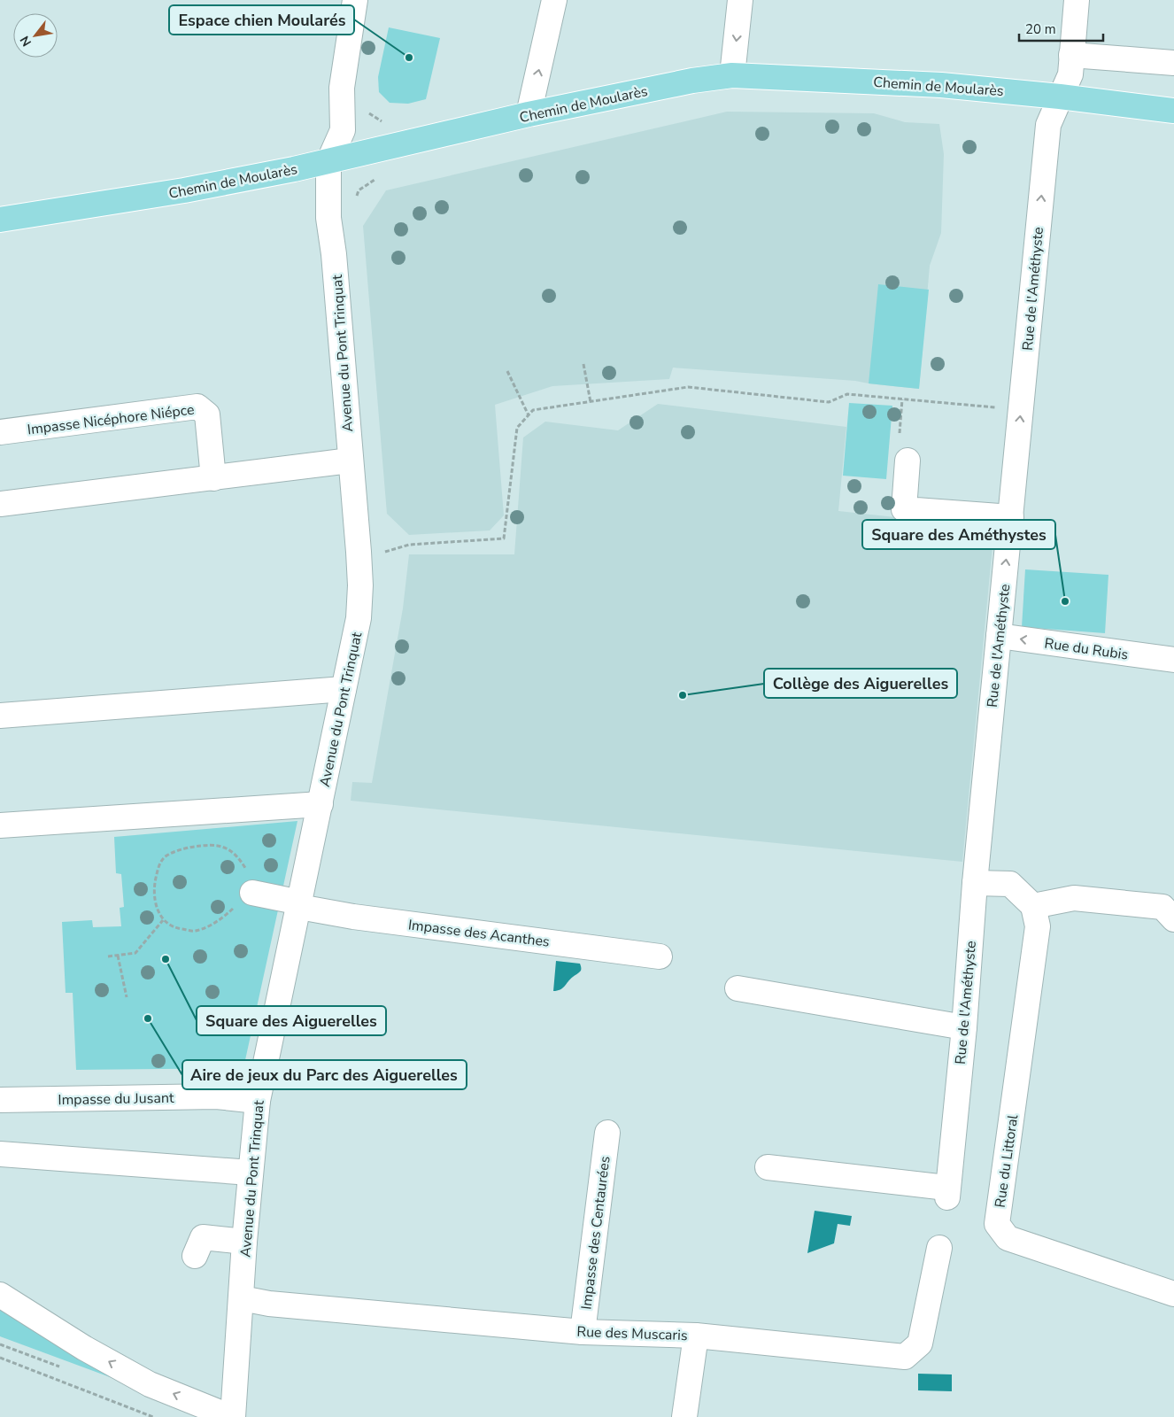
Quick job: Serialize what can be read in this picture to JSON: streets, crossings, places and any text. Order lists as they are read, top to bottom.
{
  "streets": {
    "main road": ["Chemin de Moularès"],
    "street": [
      "Rue de l'Améthyste",
      "Avenue du Pont Trinquat",
      "Impasse Nicéphore Niépce",
      "Rue du Rubis",
      "Impasse des Acanthes",
      "Impasse du Jusant",
      "Rue du Littoral",
      "Impasse des Centaurées",
      "Rue des Muscaris"
    ]
  },
  "crossings": [
    ["Chemin de Moularès", "Rue de l'Améthyste"],
    ["Chemin de Moularès", "Avenue du Pont Trinquat"],
    ["Rue de l'Améthyste", "Rue du Rubis"],
    ["Avenue du Pont Trinquat", "Impasse des Acanthes"],
    ["Avenue du Pont Trinquat", "Impasse du Jusant"],
    ["Avenue du Pont Trinquat", "Rue des Muscaris"],
    ["Impasse des Centaurées", "Rue des Muscaris"]
  ],
  "one_way": ["Rue de l'Améthyste", "Rue du Rubis"],
  "places": [
    "Espace chien Moularés",
    "Square des Améthystes",
    "Collège des Aiguerelles",
    "Square des Aiguerelles",
    "Aire de jeux du Parc des Aiguerelles"
  ],
  "scale_bar": "20 m",
  "north": "bottom left"
}
